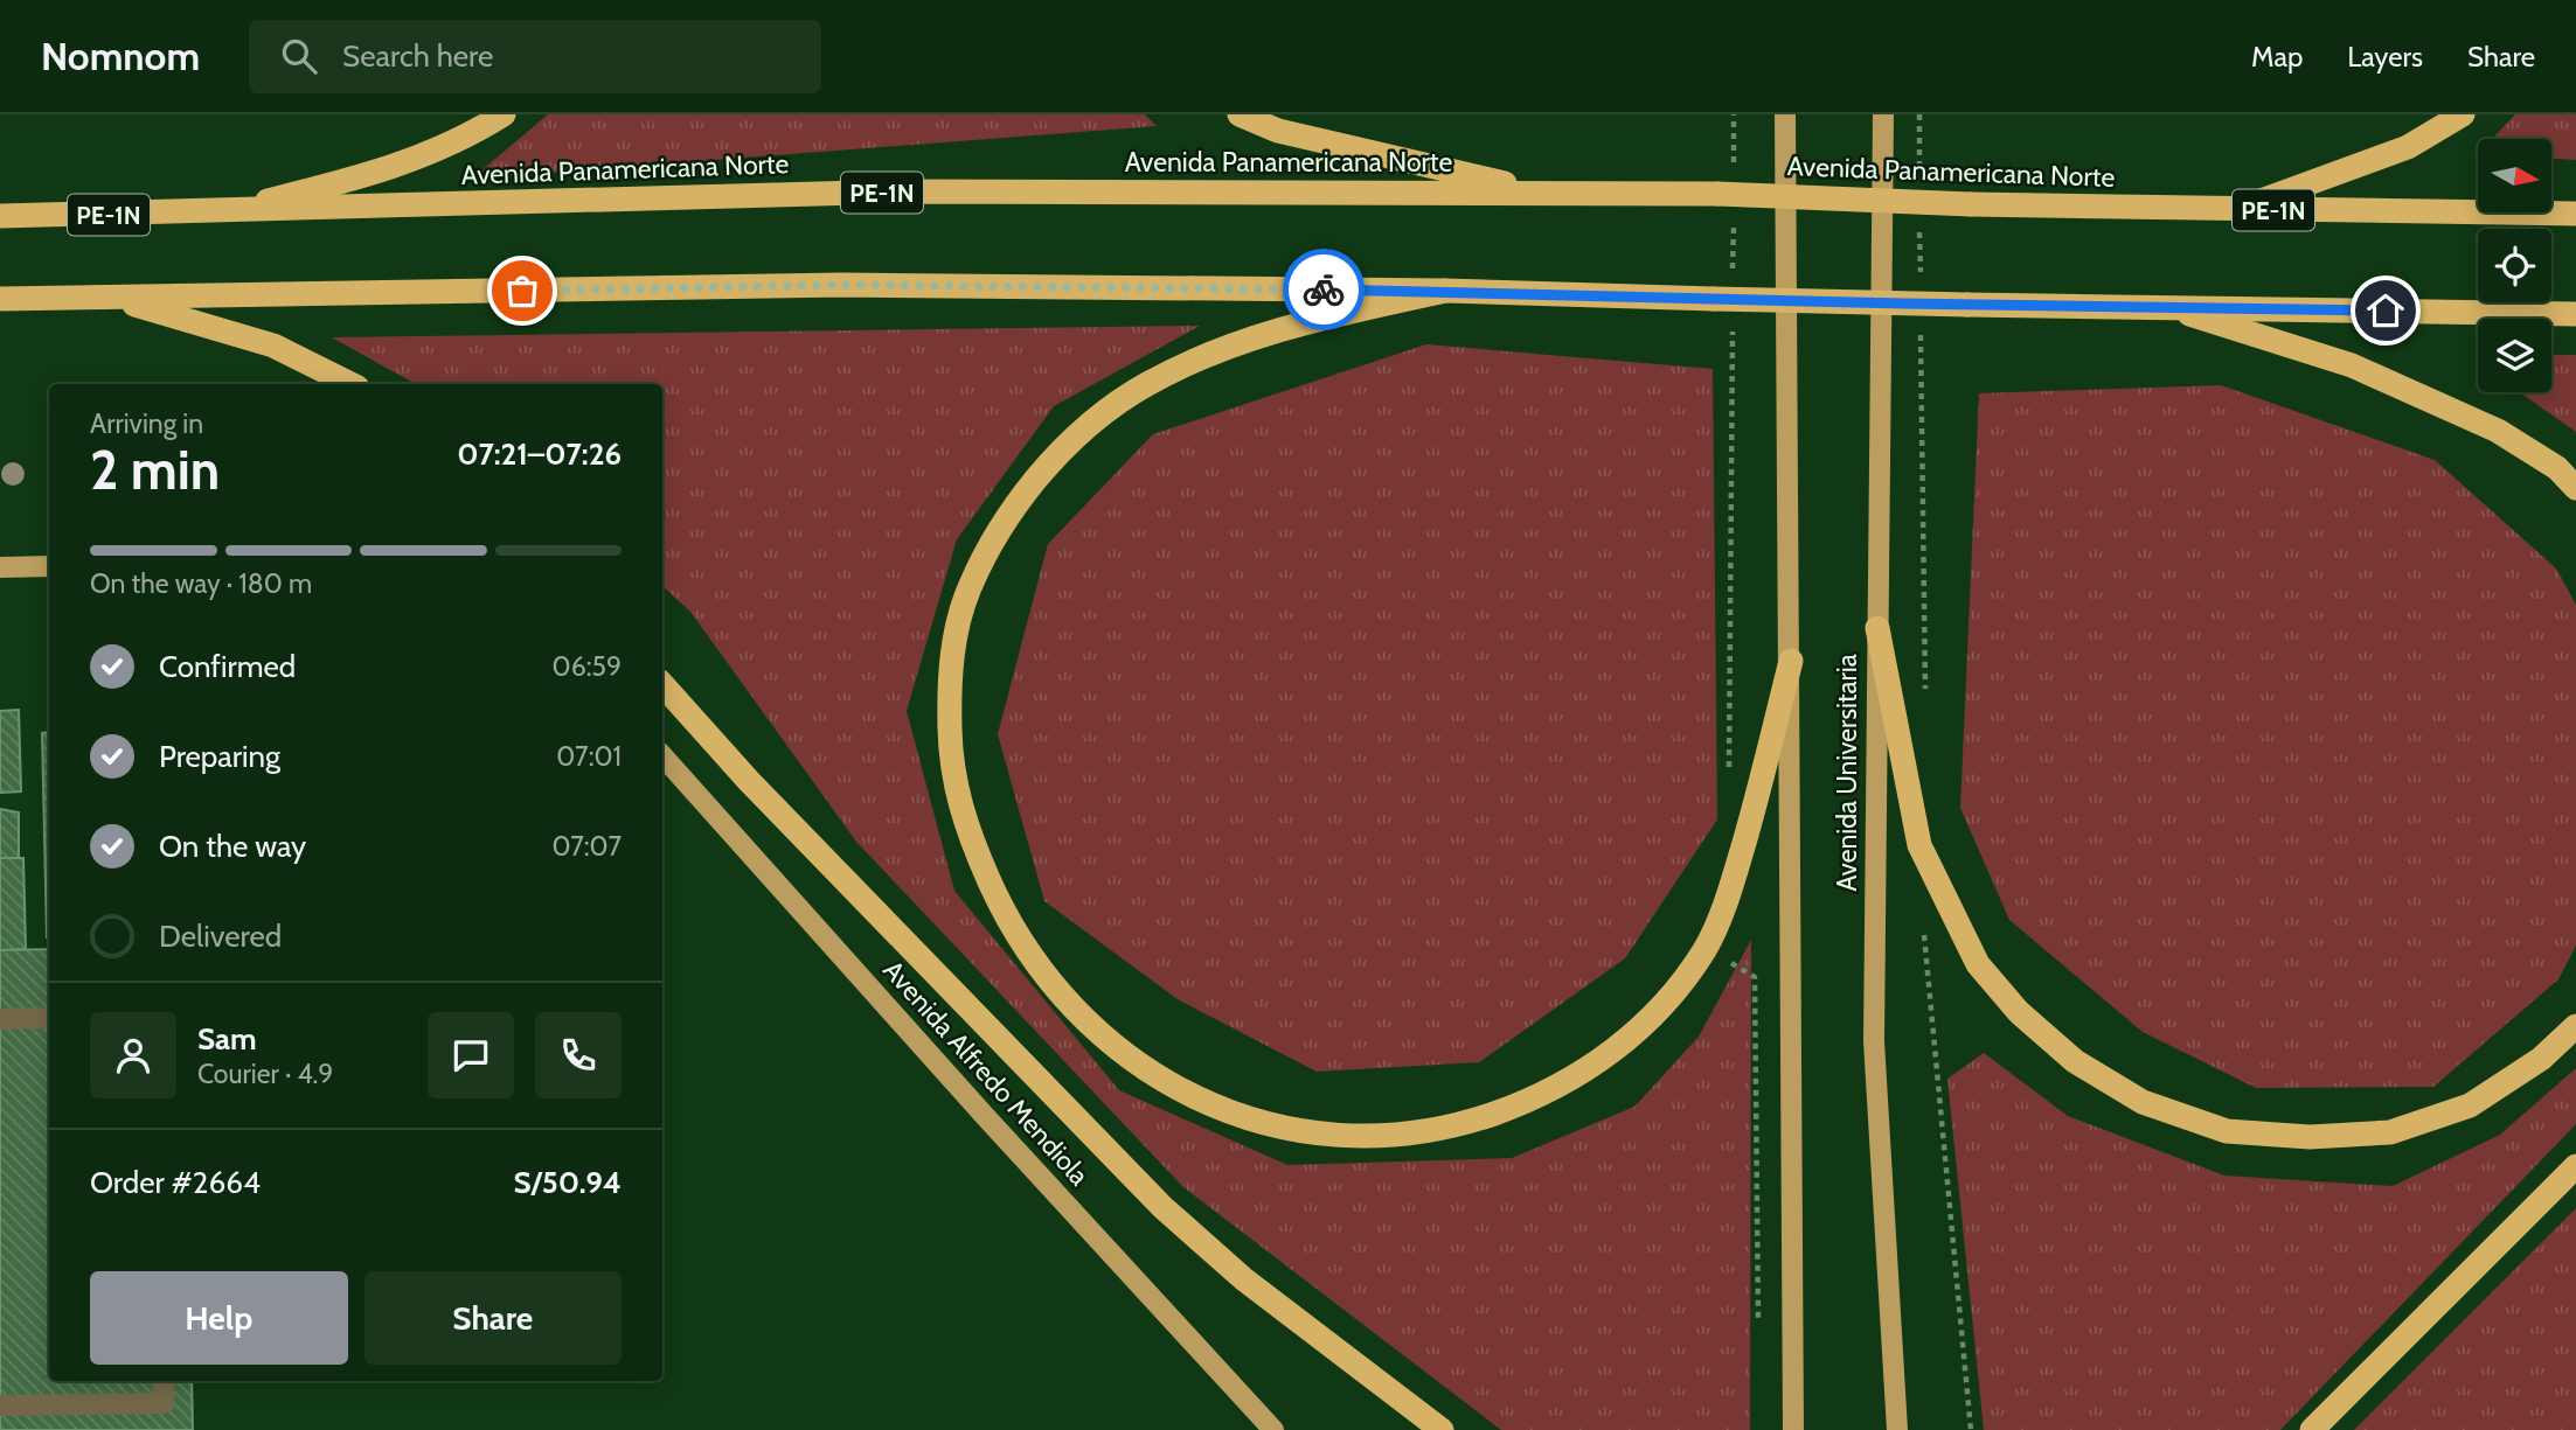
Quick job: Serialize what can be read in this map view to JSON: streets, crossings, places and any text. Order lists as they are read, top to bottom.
{
  "streets": {
    "highway": ["Avenida Panamericana Norte", "PE-1N"],
    "main road": ["Avenida Universitaria", "Avenida Alfredo Mendiola"]
  },
  "north": "right",
  "page": {
    "header": "Nomnom",
    "search": "Search here",
    "nav": ["Map", "Layers", "Share"],
    "heading": ["2 min", "Arriving in", "07:21–07:26"],
    "panel": [
      "Sam",
      "Courier · 4.9",
      "Order #2664",
      "S/50.94"
    ],
    "bar": "On the way · 180 m",
    "list": [
      ["Confirmed", "06:59"],
      ["Preparing", "07:01"],
      ["On the way", "07:07"],
      "Delivered"
    ],
    "buttons": ["Help", "Share"]
  }
}
